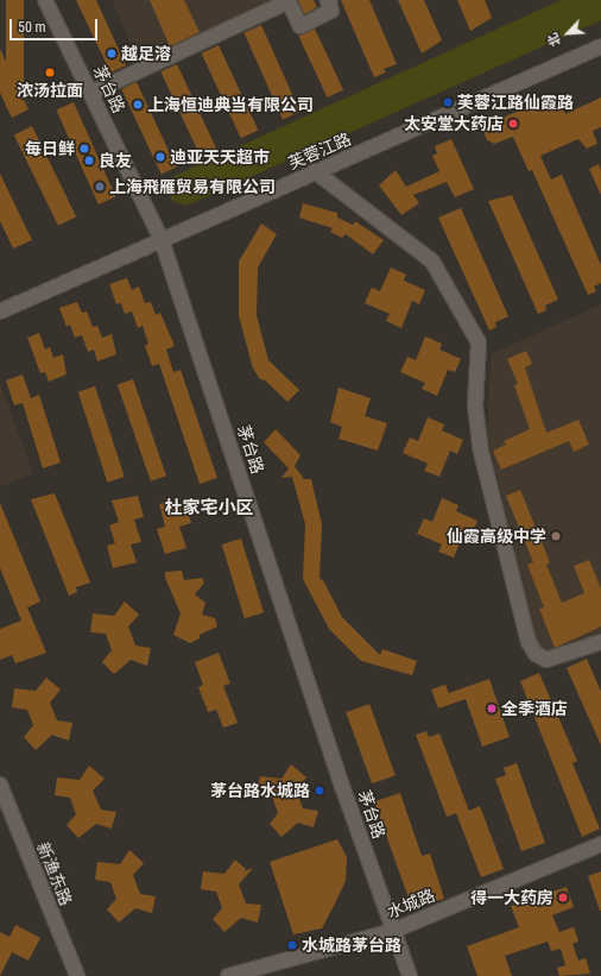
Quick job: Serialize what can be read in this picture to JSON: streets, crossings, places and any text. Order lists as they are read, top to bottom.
{
  "streets": {
    "street": [
      "茅台路",
      "芙蓉江路",
      "新渔东路",
      "水城路"
    ]
  },
  "crossings": [
    ["茅台路", "芙蓉江路"],
    ["茅台路", "水城路"]
  ],
  "districts": ["杜家宅小区"],
  "places": [
    "越足溶",
    "浓汤拉面",
    "芙蓉江路仙霞路",
    "上海恒迪典当有限公司",
    "太安堂大药店",
    "每日鲜",
    "迪亚天天超市",
    "良友",
    "上海飛雁贸易有限公司",
    "仙霞高级中学",
    "全季酒店",
    "茅台路水城路",
    "得一大药房",
    "水城路茅台路"
  ],
  "scale_bar": "50 m",
  "north": "bottom left"
}
